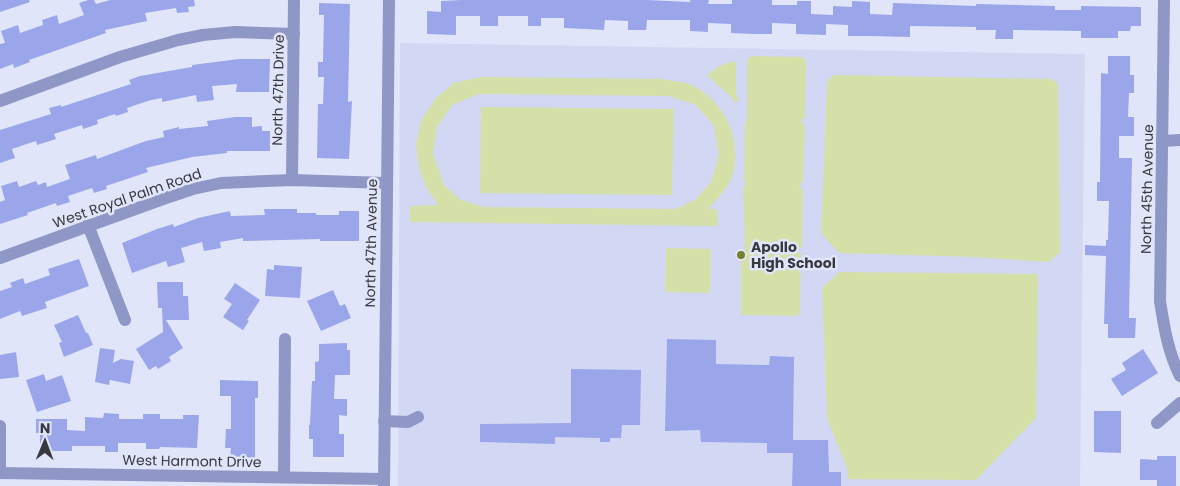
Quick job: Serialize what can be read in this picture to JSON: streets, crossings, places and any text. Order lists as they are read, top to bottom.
{
  "streets": {
    "street": [
      "North 47th Drive",
      "North 45th Avenue",
      "West Royal Palm Road",
      "North 47th Avenue",
      "West Harmont Drive"
    ]
  },
  "crossings": [
    ["North 47th Drive", "West Royal Palm Road"],
    ["West Royal Palm Road", "North 47th Avenue"],
    ["North 47th Avenue", "West Harmont Drive"]
  ],
  "places": ["Apollo High School"],
  "north": "top"
}
